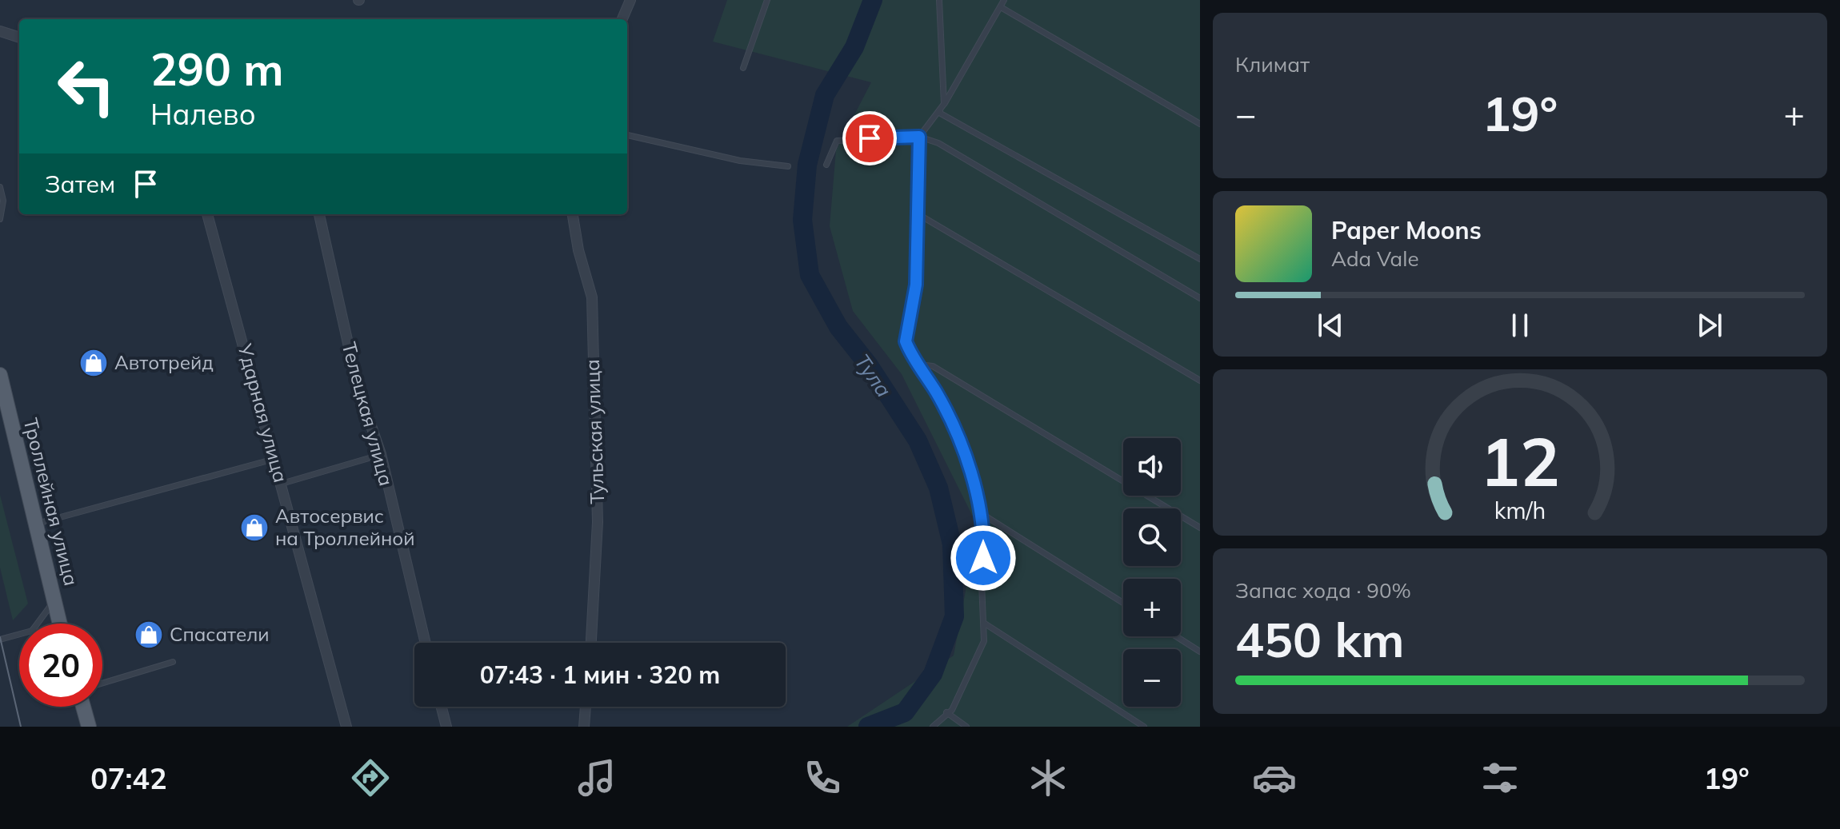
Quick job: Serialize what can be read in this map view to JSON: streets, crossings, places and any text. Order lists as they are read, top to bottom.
{
  "streets": {
    "main road": ["Троллейная улица"],
    "street": ["Ударная улица", "Телецкая улица", "Тульская улица"]
  },
  "water": ["Тула"],
  "places": {
    "shop": ["Автотрейд", "Автосервис на Троллейной", "Спасатели"]
  },
  "page": {
    "tile": [
      "Климат",
      ["Запас хода · 90%", "450 km"]
    ],
    "turn": ["290 m", "Налево"],
    "heat": ["−", "19°", "+"],
    "then": "Затем",
    "song": ["Paper Moons", "Ada Vale"],
    "map_buttons": ["+", "−"],
    "limit": "20",
    "trip": "07:43 · 1 мин · 320 m",
    "tabs": ["07:42", "19°"],
    "gauge": ["12", "km/h"]
  }
}
